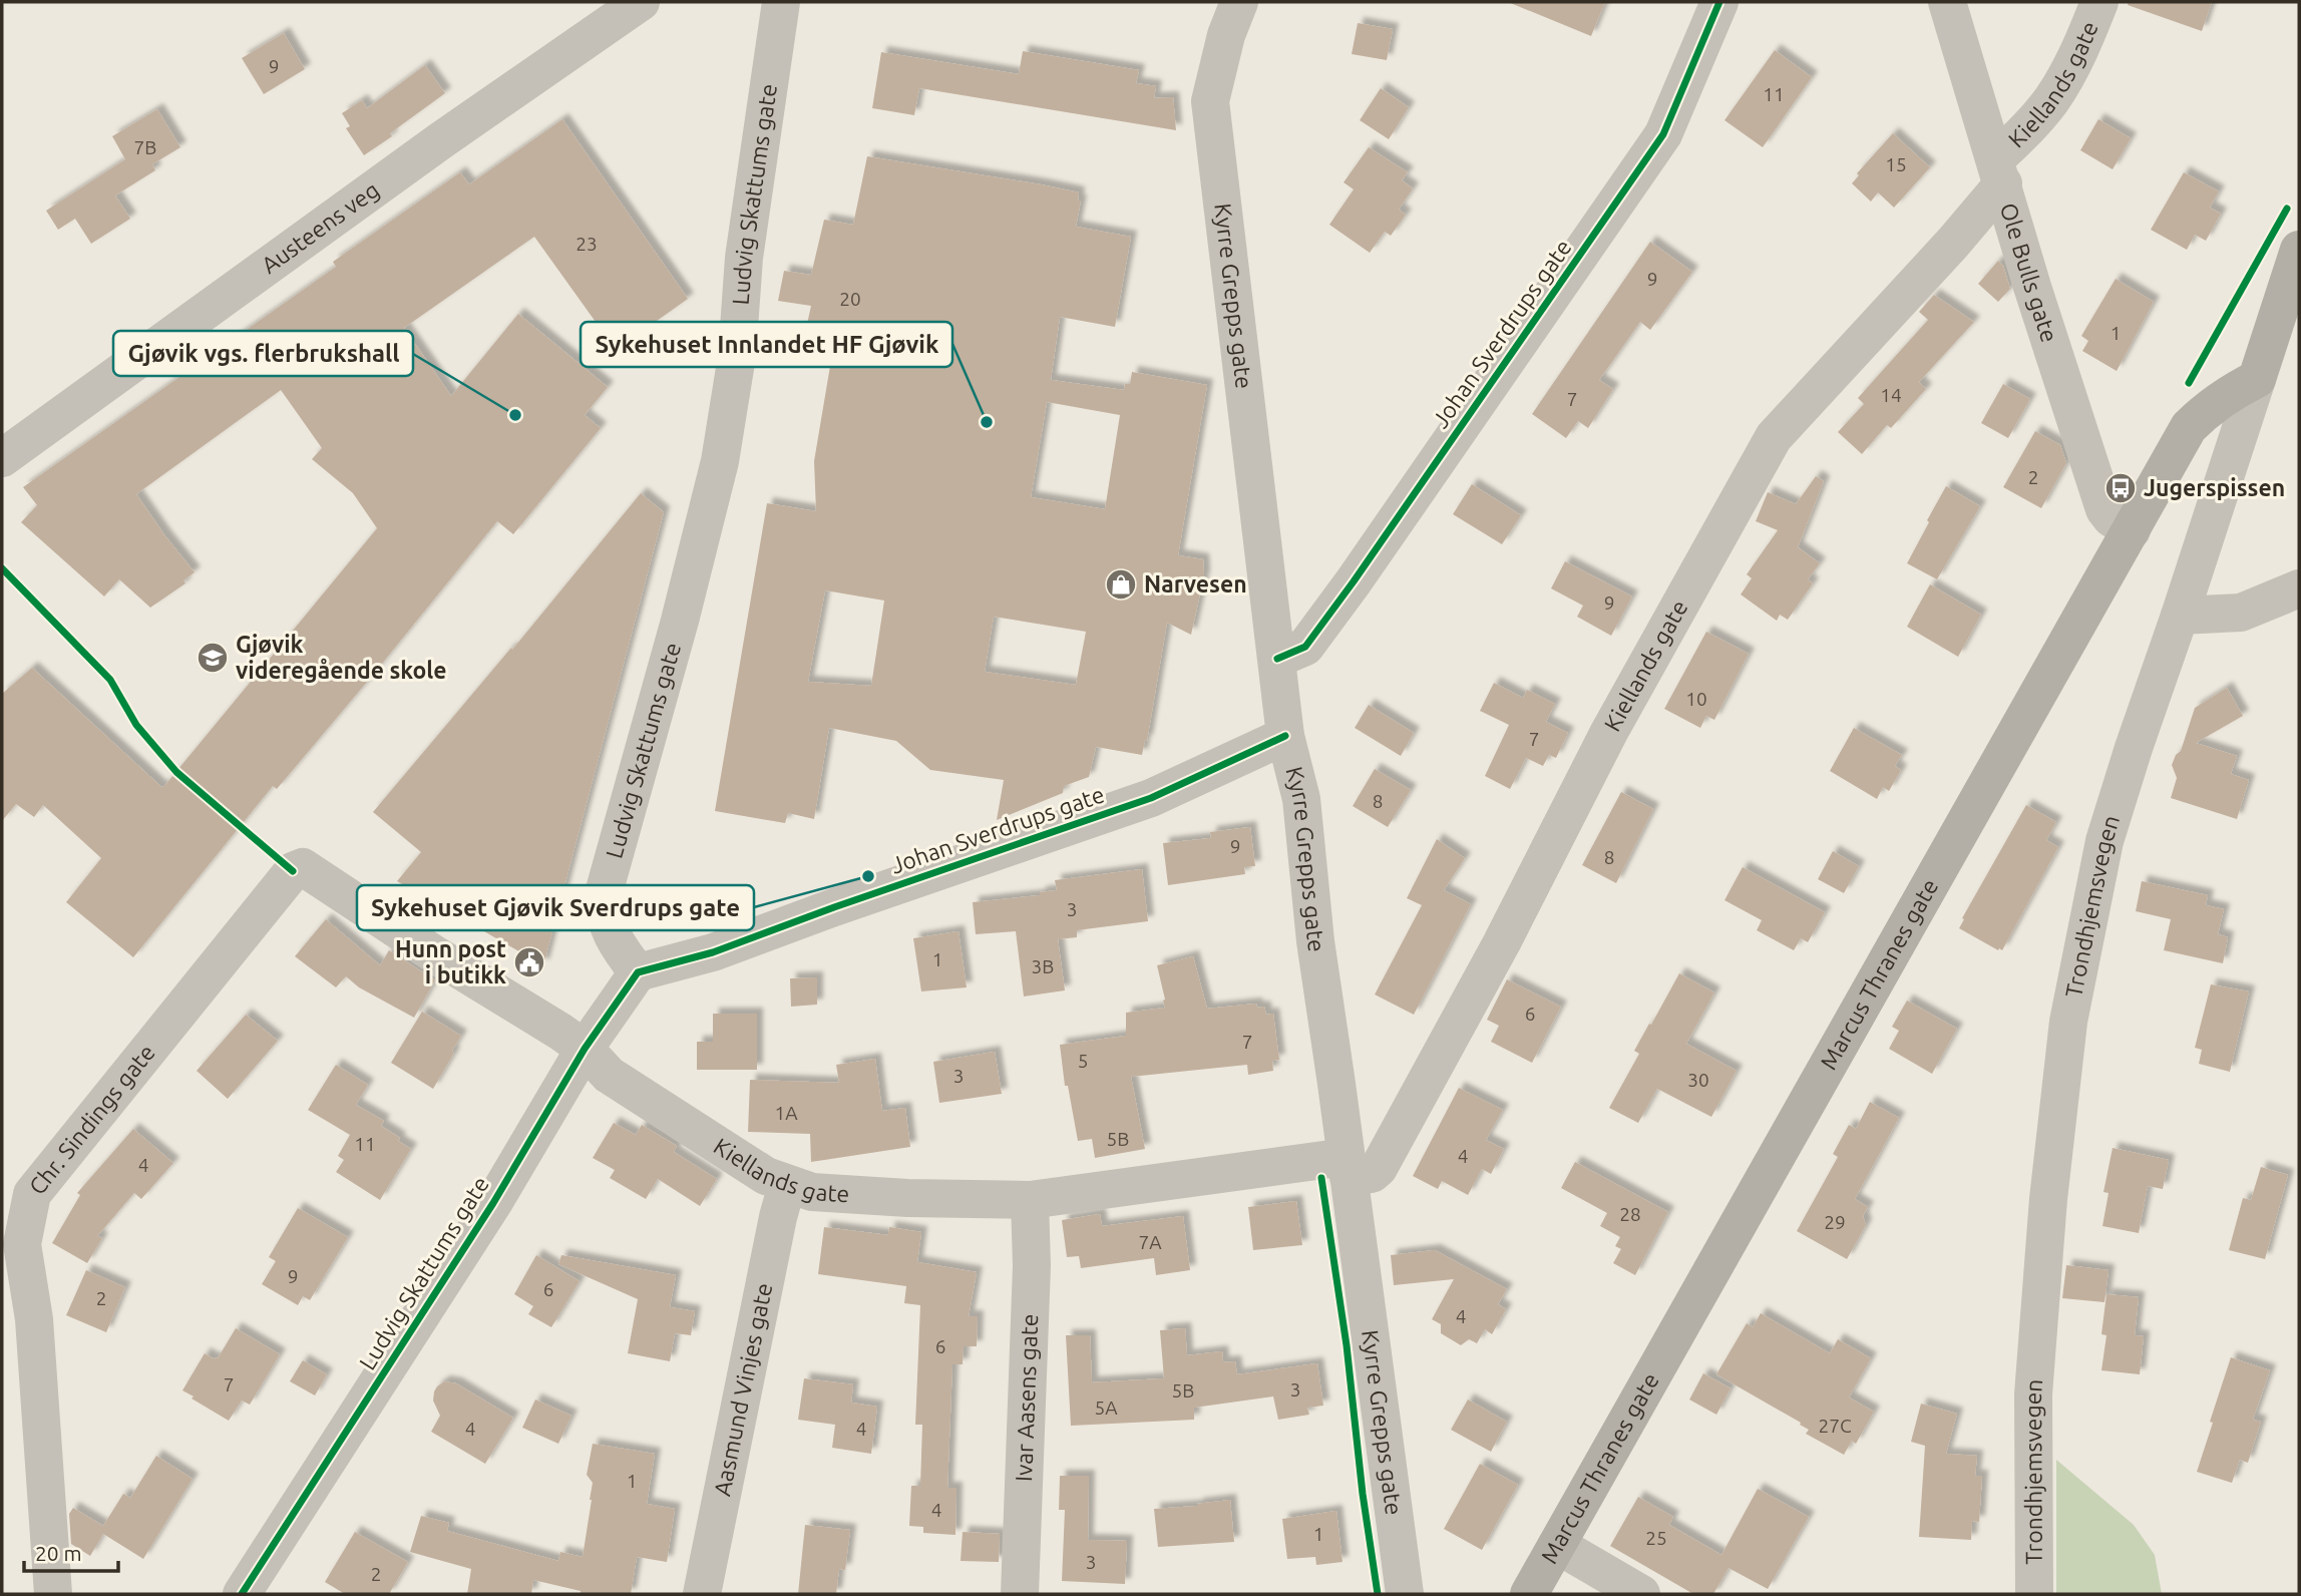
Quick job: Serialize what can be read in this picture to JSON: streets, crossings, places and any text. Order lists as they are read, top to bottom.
{
  "streets": {
    "main road": ["Trondhjemsvegen", "Marcus Thranes gate"],
    "street": [
      "Kiellands gate",
      "Ludvig Skattums gate",
      "Austeens veg",
      "Ole Bulls gate",
      "Kyrre Grepps gate",
      "Johan Sverdrups gate",
      "Chr. Sindings gate",
      "Aasmund Vinjes gate",
      "Ivar Aasens gate"
    ]
  },
  "crossings": [
    ["Kiellands gate", "Ludvig Skattums gate"],
    ["Kiellands gate", "Ole Bulls gate"],
    ["Kiellands gate", "Kyrre Grepps gate"],
    ["Kiellands gate", "Chr. Sindings gate"],
    ["Kiellands gate", "Aasmund Vinjes gate"],
    ["Kiellands gate", "Ivar Aasens gate"],
    ["Ludvig Skattums gate", "Johan Sverdrups gate"],
    ["Ole Bulls gate", "Marcus Thranes gate"],
    ["Kyrre Grepps gate", "Johan Sverdrups gate"],
    ["Trondhjemsvegen", "Marcus Thranes gate"]
  ],
  "places": {
    "other": ["Gjøvik vgs. flerbrukshall", "Sykehuset Innlandet HF Gjøvik", "Sykehuset Gjøvik Sverdrups gate"],
    "bus stop": ["Jugerspissen"],
    "shop": ["Narvesen"],
    "school or university": ["Gjøvik videregående skole"],
    "public building": ["Hunn post i butikk"]
  },
  "house_numbers": [
    "9",
    "11",
    "7B",
    "15",
    "23",
    "9",
    "20",
    "1",
    "14",
    "7",
    "2",
    "9",
    "10",
    "7",
    "8",
    "9",
    "8",
    "3",
    "1",
    "3B",
    "6",
    "7",
    "5",
    "3",
    "30",
    "1A",
    "5B",
    "11",
    "4",
    "4",
    "28",
    "29",
    "7A",
    "9",
    "6",
    "2",
    "4",
    "6",
    "7",
    "3",
    "5B",
    "5A",
    "27C",
    "4",
    "4",
    "1",
    "4",
    "1",
    "25",
    "3",
    "2"
  ],
  "scale_bar": "20 m"
}
